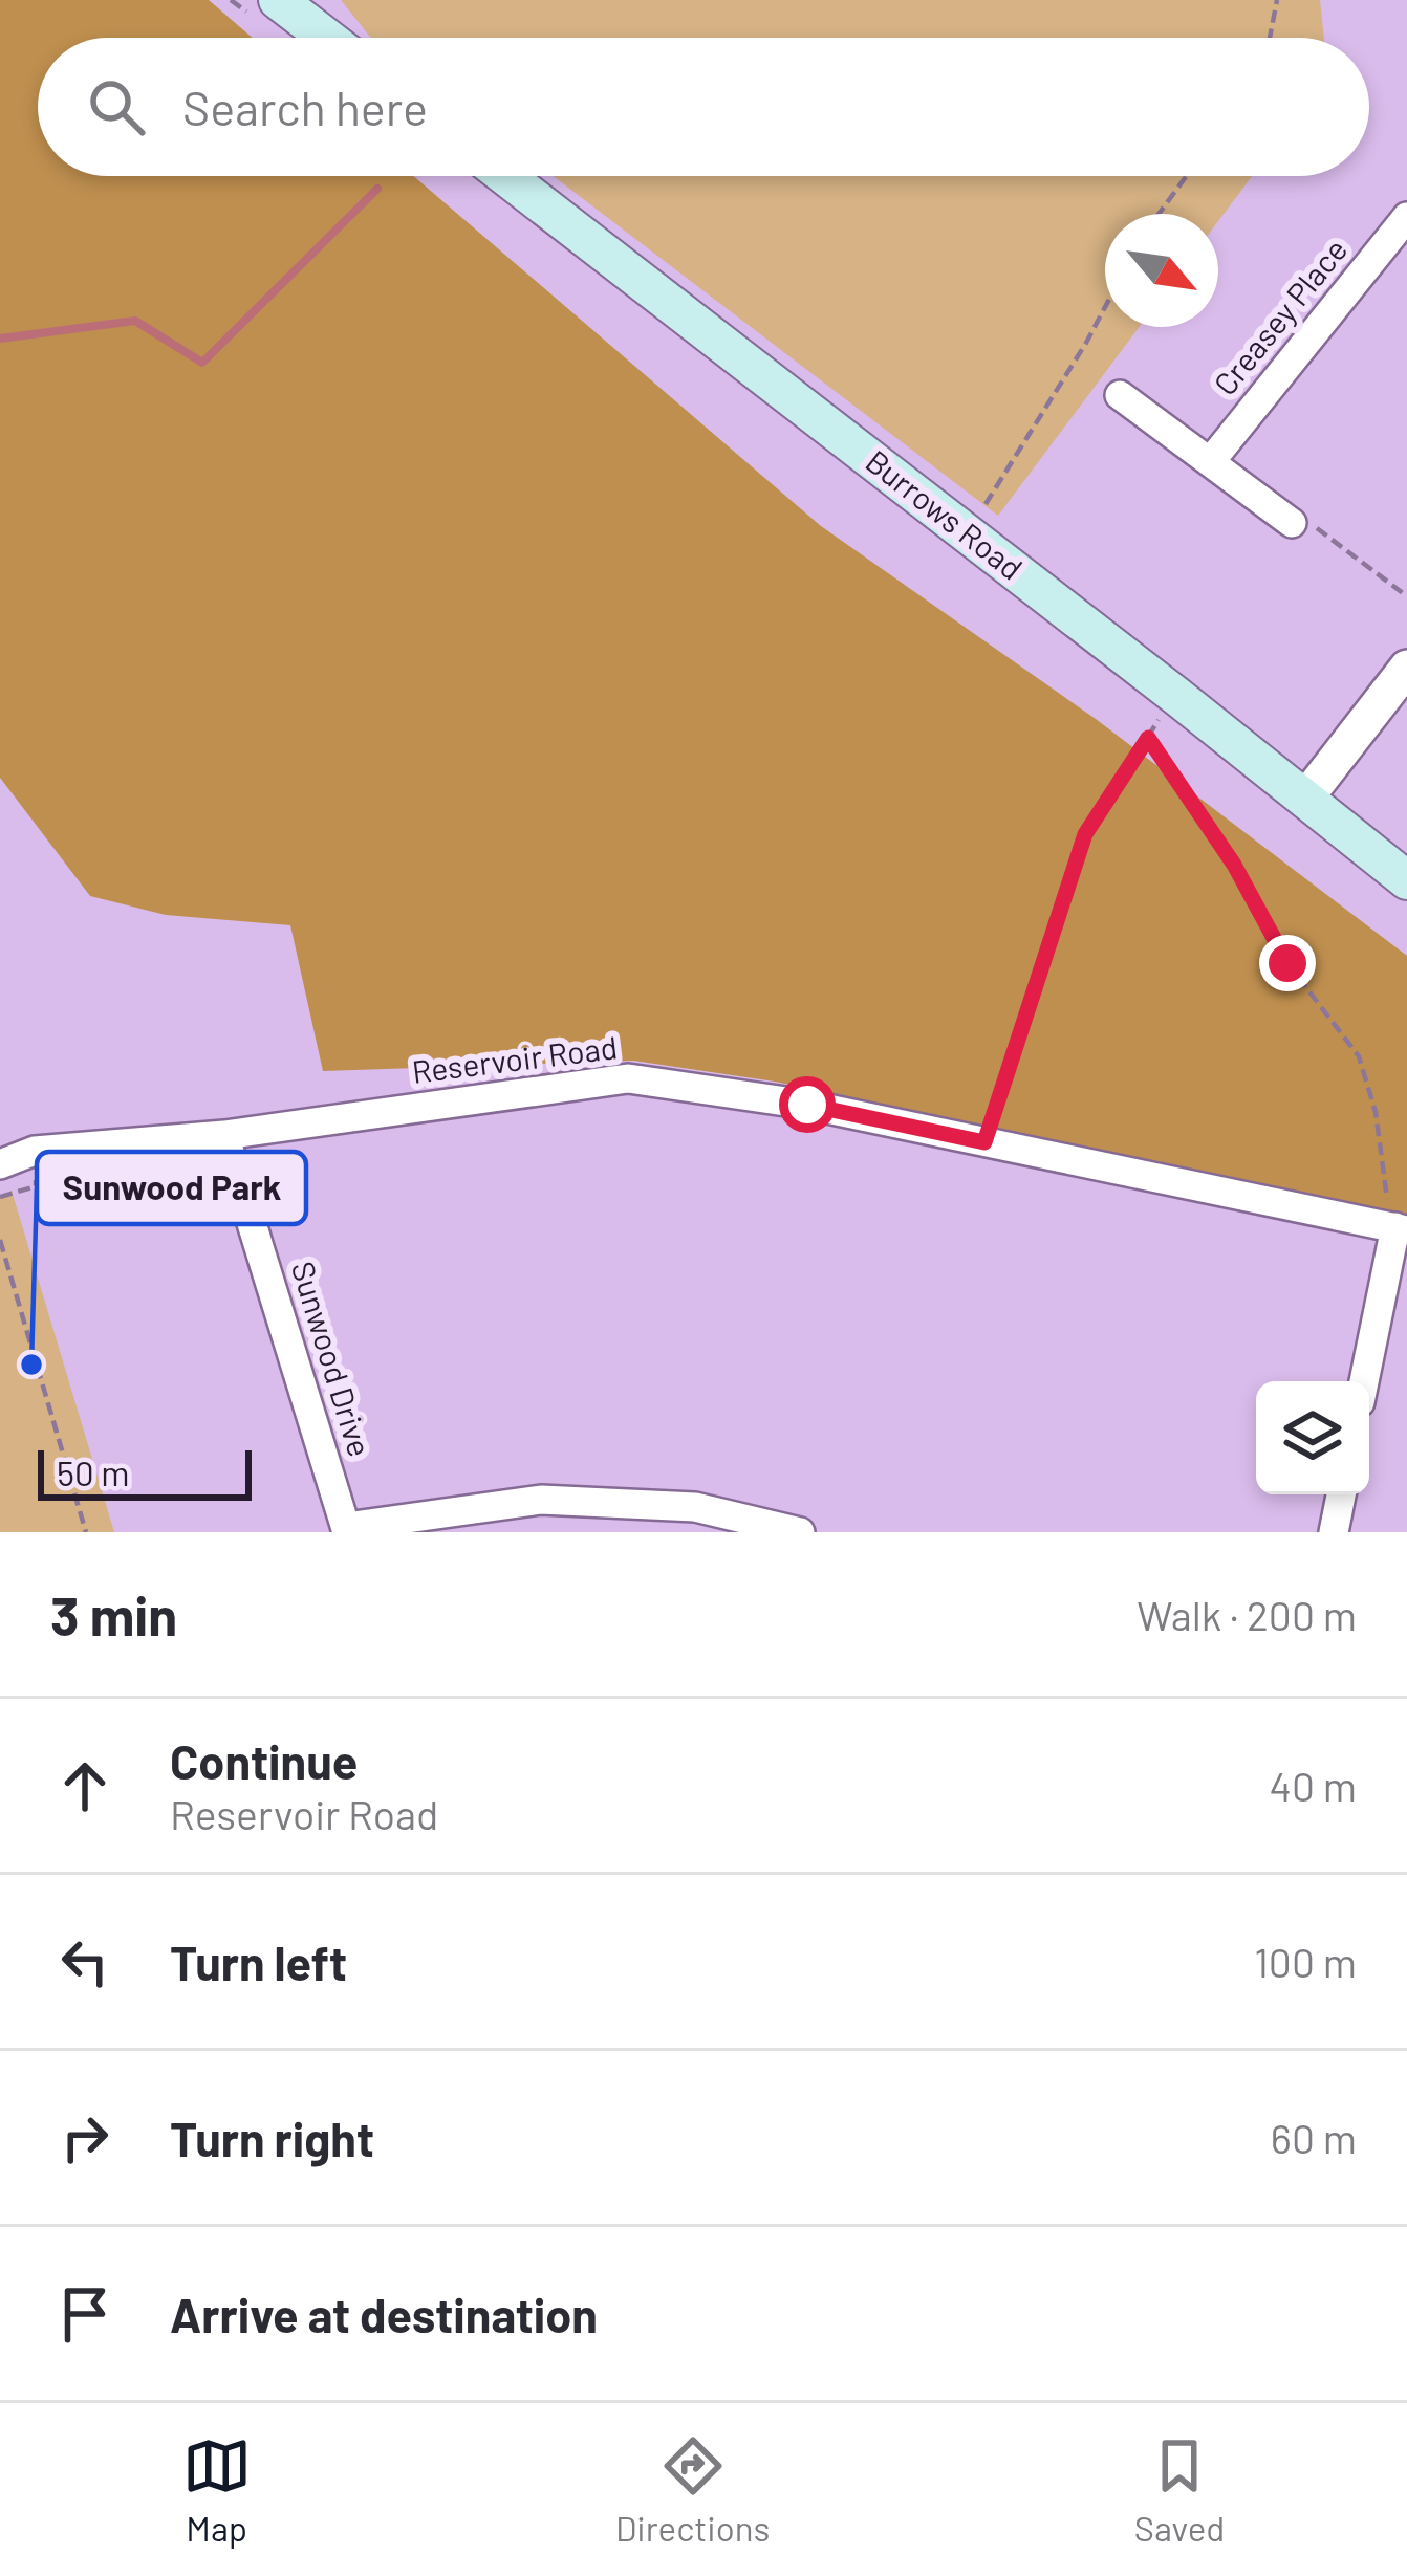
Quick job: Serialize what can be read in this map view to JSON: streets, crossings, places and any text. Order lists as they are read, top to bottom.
{
  "streets": {
    "main road": ["Burrows Road"],
    "street": ["Creasey Place", "Reservoir Road", "Sunwood Drive"]
  },
  "crossings": [
    ["Reservoir Road", "Sunwood Drive"]
  ],
  "places": ["Sunwood Park"],
  "scale_bar": "50 m",
  "north": "bottom right",
  "page": {
    "search": "Search here",
    "scale": "50 m",
    "heading": ["3 min", "Walk · 200 m"],
    "list": [
      ["Continue", "Reservoir Road", "40 m"],
      ["Turn left", "100 m"],
      ["Turn right", "60 m"],
      "Arrive at destination"
    ],
    "nav": ["Map", "Directions", "Saved"]
  }
}
